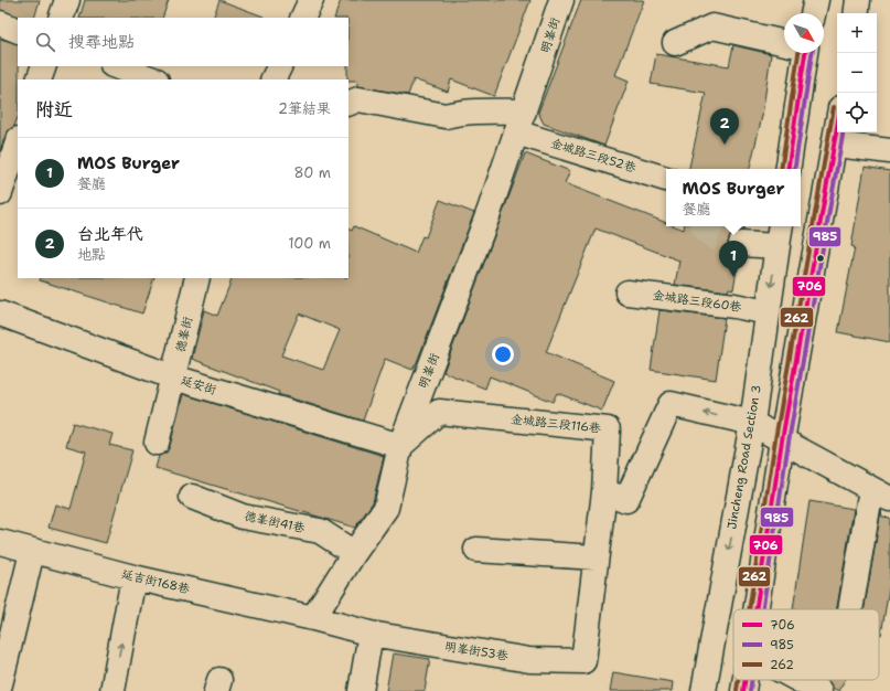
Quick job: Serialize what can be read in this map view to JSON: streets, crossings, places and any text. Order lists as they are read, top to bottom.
{
  "streets": {
    "street": [
      "明峯街",
      "金城路三段52巷",
      "金城路三段60巷",
      "德峯街",
      "延安街",
      "金城路三段116巷",
      "Jincheng Road Section 3",
      "德峯街41巷",
      "延吉街168巷",
      "明峯街53巷"
    ]
  },
  "crossings": [
    ["明峯街", "金城路三段52巷"],
    ["明峯街", "延安街"],
    ["明峯街", "金城路三段116巷"],
    ["明峯街", "德峯街41巷"],
    ["明峯街", "延吉街168巷"],
    ["金城路三段60巷", "Jincheng Road Section 3"],
    ["德峯街", "延安街"],
    ["延安街", "金城路三段116巷"]
  ],
  "lines": ["transit line 706", "transit line 985", "transit line 262"],
  "legend": ["706", "985", "262"],
  "north": "bottom right",
  "page": {
    "map_buttons": ["+", "−"],
    "search": "搜尋地點",
    "heading": ["附近", "2筆結果"],
    "pins": ["2", "1"],
    "list": [
      {
        "mark": "1",
        "name": "MOS Burger",
        "note": "餐廳",
        "value": "80 m"
      },
      {
        "mark": "2",
        "name": "台北年代",
        "note": "地點",
        "value": "100 m"
      }
    ],
    "popup": ["MOS Burger", "餐廳"]
  }
}
